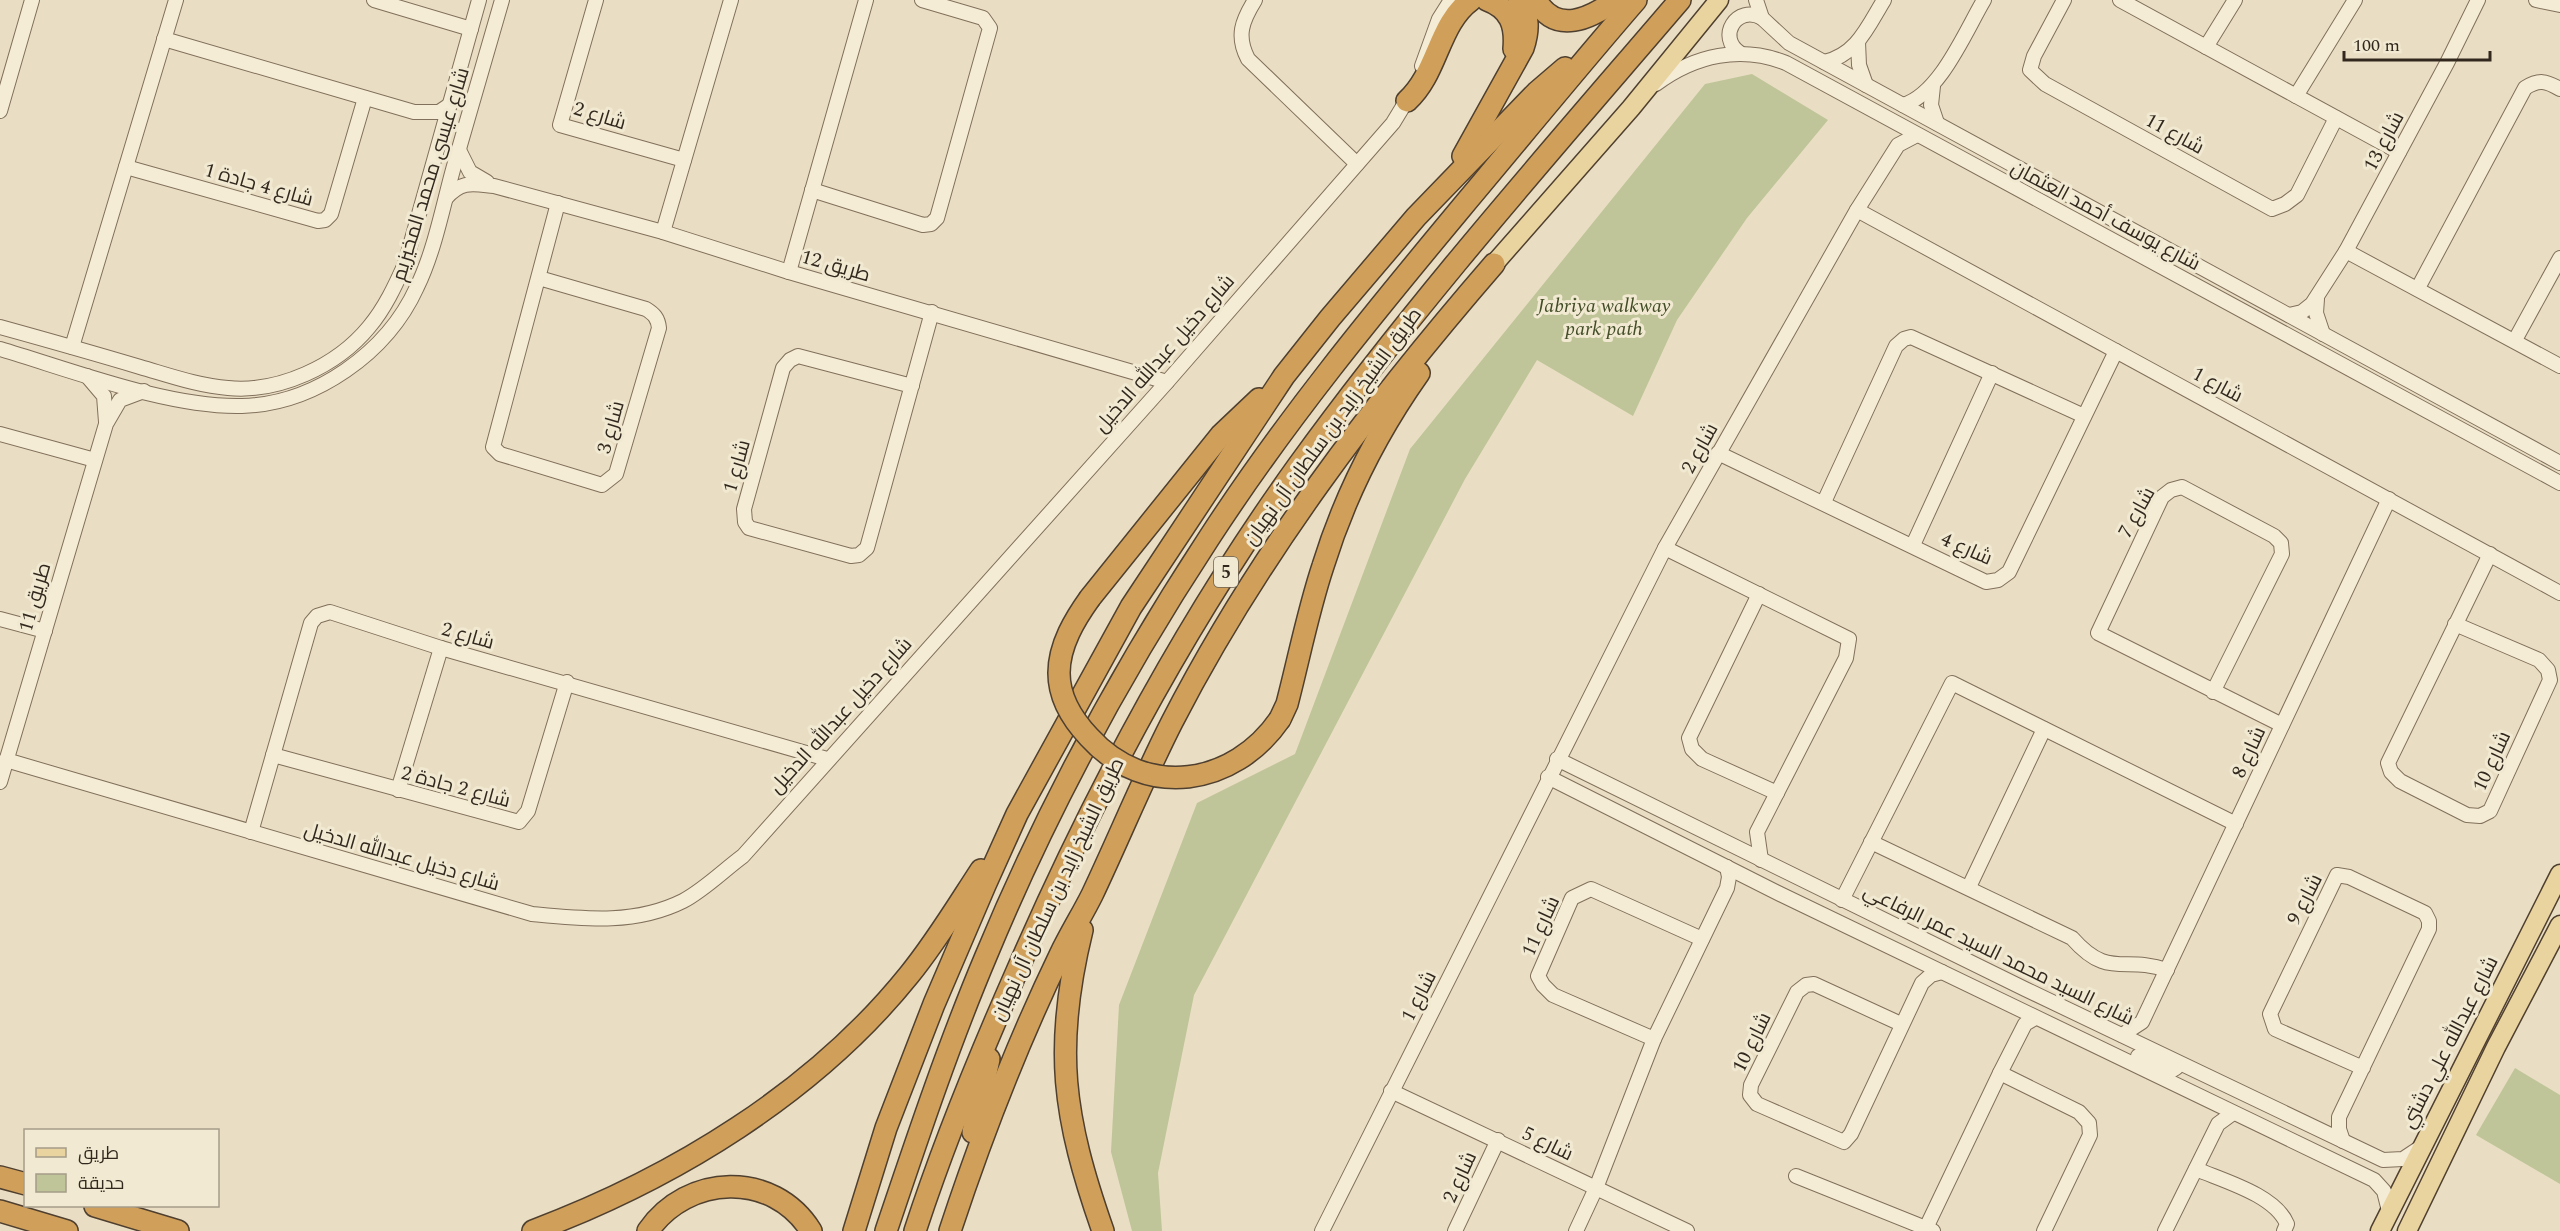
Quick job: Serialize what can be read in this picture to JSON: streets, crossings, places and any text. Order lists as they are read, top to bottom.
{
  "streets": {
    "highway": ["طريق الشيخ زايد بن سلطان آل نهيان", "5"],
    "main road": ["شارع عبدالله علي دشتي"],
    "street": [
      "شارع 2",
      "شارع 11",
      "شارع 13",
      "شارع عيسى محمد المخيزيم",
      "شارع 4 جادة 1",
      "شارع يوسف أحمد العثمان",
      "طريق 12",
      "شارع دخيل عبدالله الدخيل",
      "شارع 1",
      "شارع 3",
      "شارع 7",
      "شارع 4",
      "طريق 11",
      "شارع 8",
      "شارع 10",
      "شارع 2 جادة 2",
      "شارع 9",
      "شارع السيد محمد السيد عمر الرفاعي",
      "شارع 5"
    ]
  },
  "crossings": [
    ["شارع 2", "شارع يوسف أحمد العثمان"],
    ["شارع 2", "شارع دخيل عبدالله الدخيل"],
    ["شارع 2", "شارع 1"],
    ["شارع 2", "شارع 4"],
    ["شارع 2", "شارع 2 جادة 2"],
    ["شارع 2", "شارع السيد محمد السيد عمر الرفاعي"],
    ["شارع 2", "شارع 5"],
    ["شارع 13", "شارع يوسف أحمد العثمان"],
    ["شارع عيسى محمد المخيزيم", "طريق 12"],
    ["شارع عيسى محمد المخيزيم", "طريق 11"],
    ["طريق 12", "شارع دخيل عبدالله الدخيل"],
    ["طريق 12", "شارع 1"],
    ["طريق 12", "شارع 3"],
    ["شارع دخيل عبدالله الدخيل", "طريق 11"],
    ["شارع 1", "شارع 4"],
    ["شارع 1", "شارع 8"],
    ["شارع 1", "شارع 10"],
    ["شارع 1", "شارع السيد محمد السيد عمر الرفاعي"],
    ["شارع 1", "شارع 5"],
    ["شارع 7", "شارع 8"],
    ["شارع السيد محمد السيد عمر الرفاعي", "شارع عبدالله علي دشتي"]
  ],
  "parks": ["Jabriya walkway park path"],
  "legend": ["طريق", "حديقة"],
  "scale_bar": "100 m"
}
